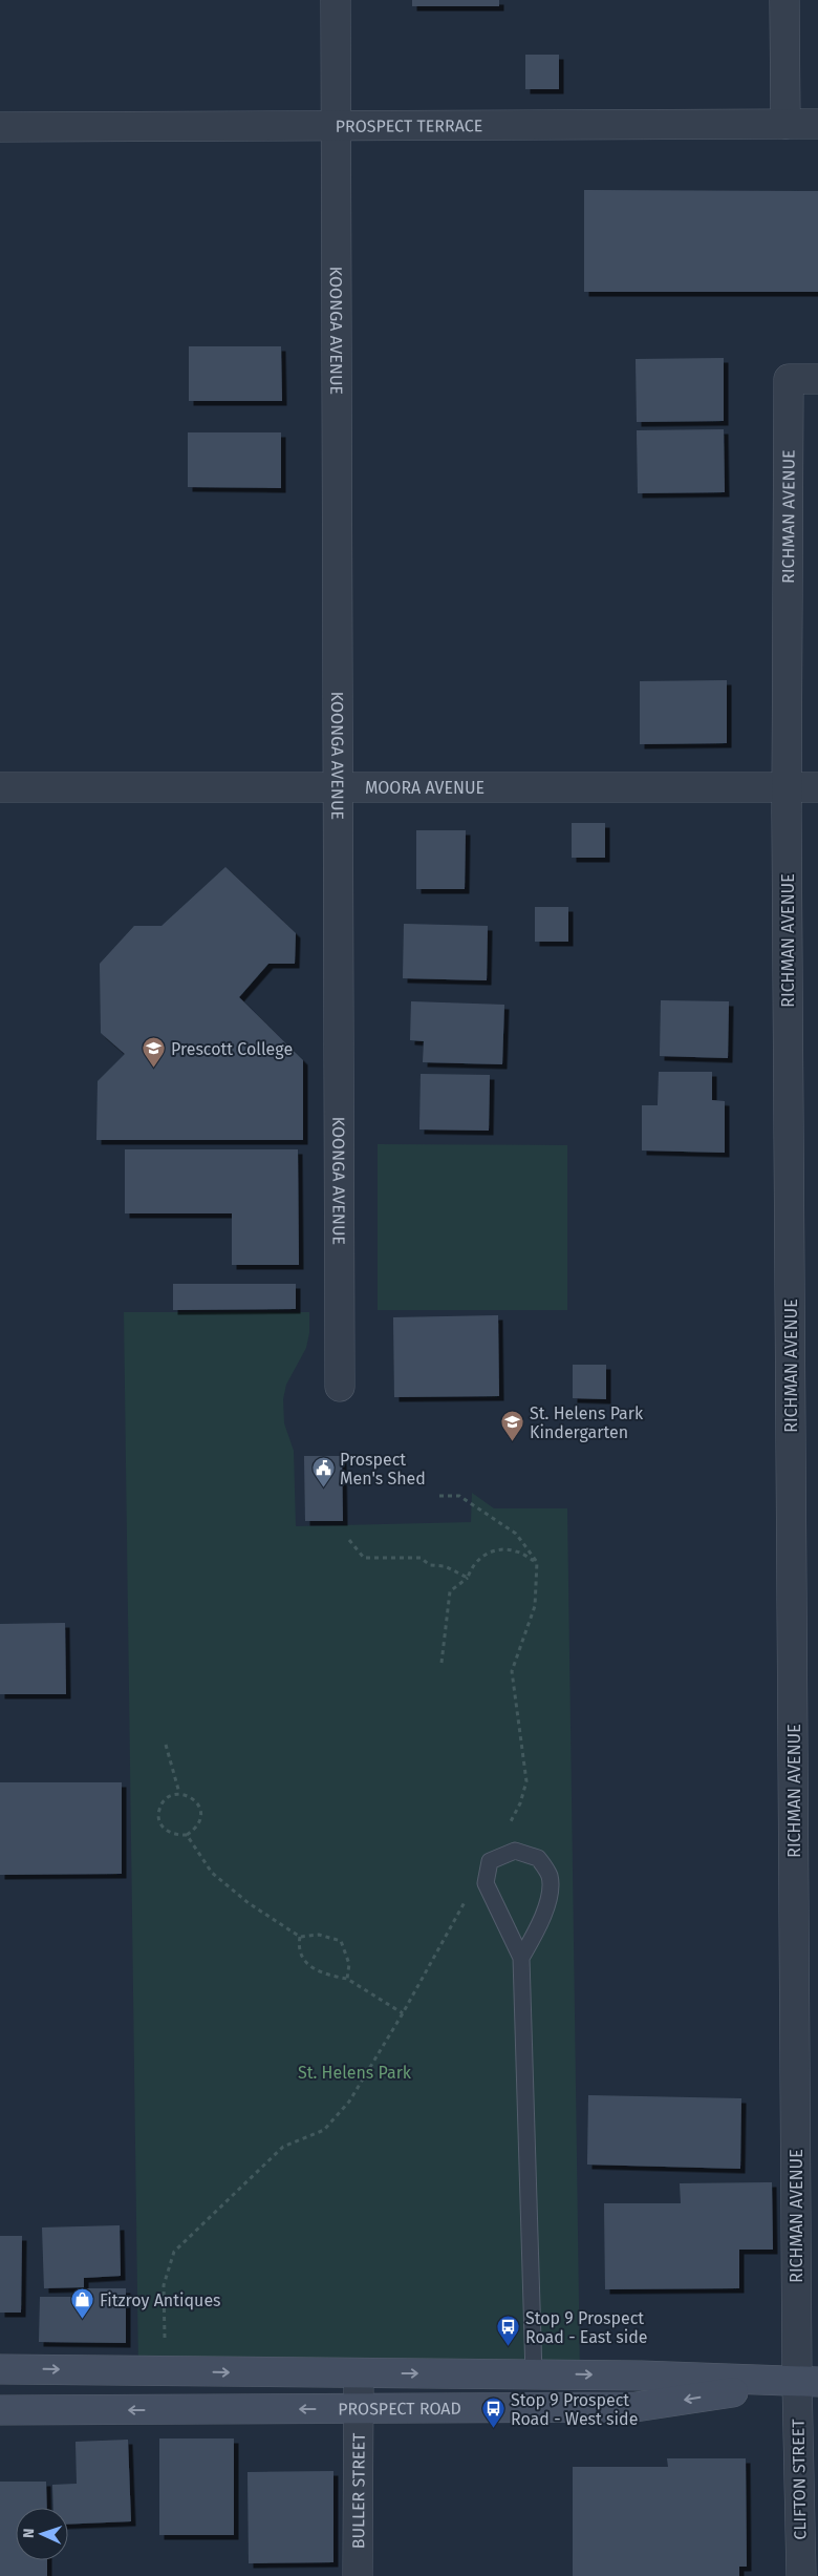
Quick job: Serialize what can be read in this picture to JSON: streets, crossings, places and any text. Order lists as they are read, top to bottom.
{
  "streets": {
    "main road": ["PROSPECT ROAD"],
    "street": [
      "PROSPECT TERRACE",
      "KOONGA AVENUE",
      "RICHMAN AVENUE",
      "MOORA AVENUE",
      "CLIFTON STREET",
      "BULLER STREET"
    ]
  },
  "crossings": [
    ["PROSPECT TERRACE", "KOONGA AVENUE"],
    ["KOONGA AVENUE", "MOORA AVENUE"],
    ["RICHMAN AVENUE", "MOORA AVENUE"],
    ["RICHMAN AVENUE", "PROSPECT ROAD"],
    ["RICHMAN AVENUE", "CLIFTON STREET"],
    ["PROSPECT ROAD", "CLIFTON STREET"],
    ["PROSPECT ROAD", "BULLER STREET"]
  ],
  "parks": ["St. Helens Park"],
  "places": {
    "school or university": ["Prescott College", "St. Helens Park Kindergarten"],
    "public building": ["Prospect Men's Shed"],
    "shop": ["Fitzroy Antiques"],
    "bus stop": ["Stop 9 Prospect Road - East side", "Stop 9 Prospect Road - West side"]
  },
  "north": "left"
}
